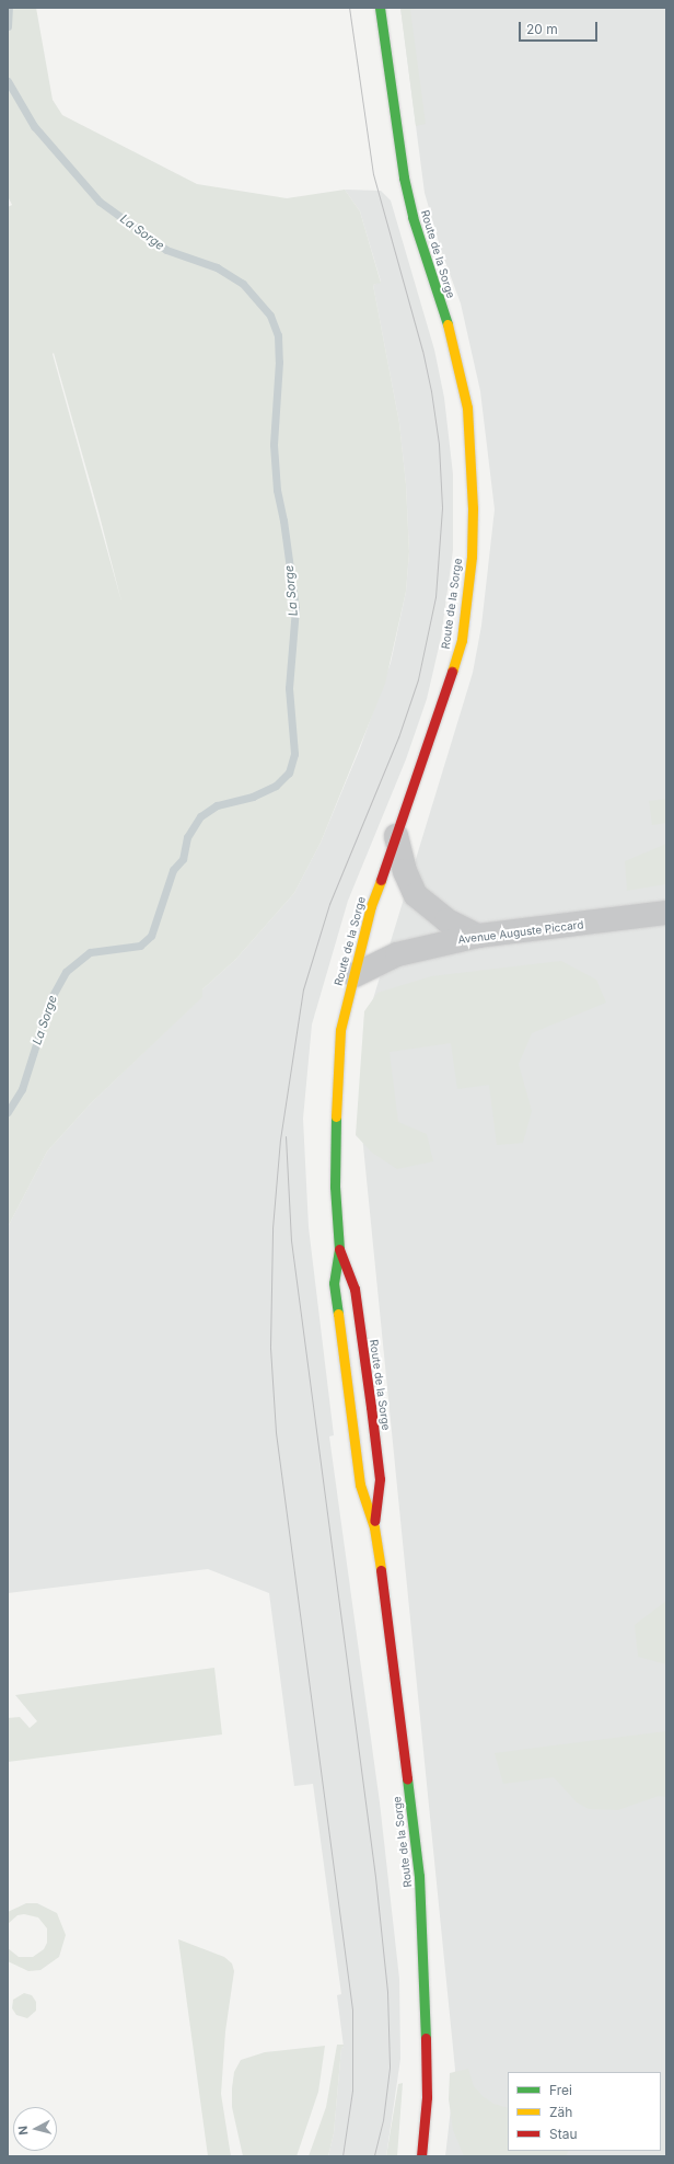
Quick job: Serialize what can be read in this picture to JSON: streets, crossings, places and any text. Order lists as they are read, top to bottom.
{
  "streets": {
    "street": ["Route de la Sorge", "Avenue Auguste Piccard"]
  },
  "crossings": [
    ["Route de la Sorge", "Avenue Auguste Piccard"]
  ],
  "water": ["La Sorge"],
  "legend": ["Frei", "Zäh", "Stau"],
  "scale_bar": "20 m",
  "north": "left"
}
